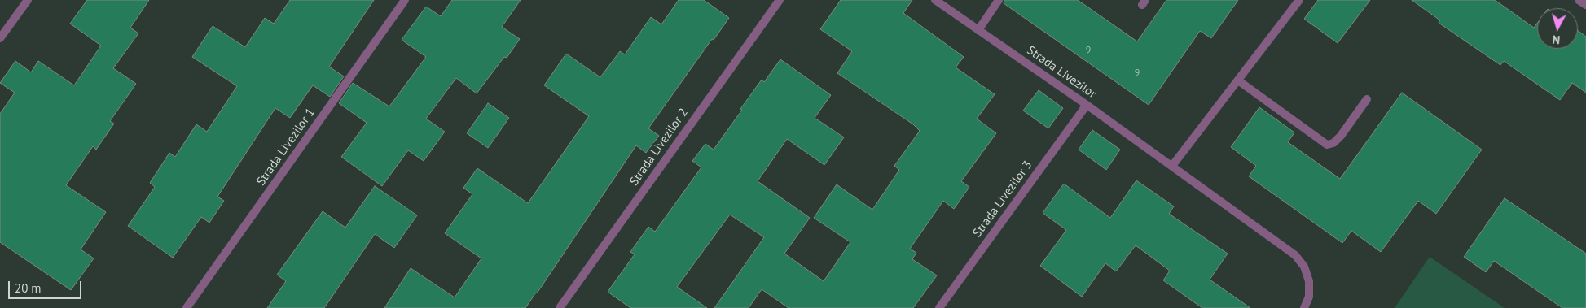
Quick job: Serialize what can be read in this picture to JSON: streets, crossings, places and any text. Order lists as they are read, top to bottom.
{
  "streets": {
    "street": [
      "Strada Livezilor",
      "Strada Livezilor 1",
      "Strada Livezilor 2",
      "Strada Livezilor 3"
    ]
  },
  "crossings": [
    ["Strada Livezilor", "Strada Livezilor 3"]
  ],
  "house_numbers": ["9", "9"],
  "scale_bar": "20 m",
  "north": "bottom"
}
